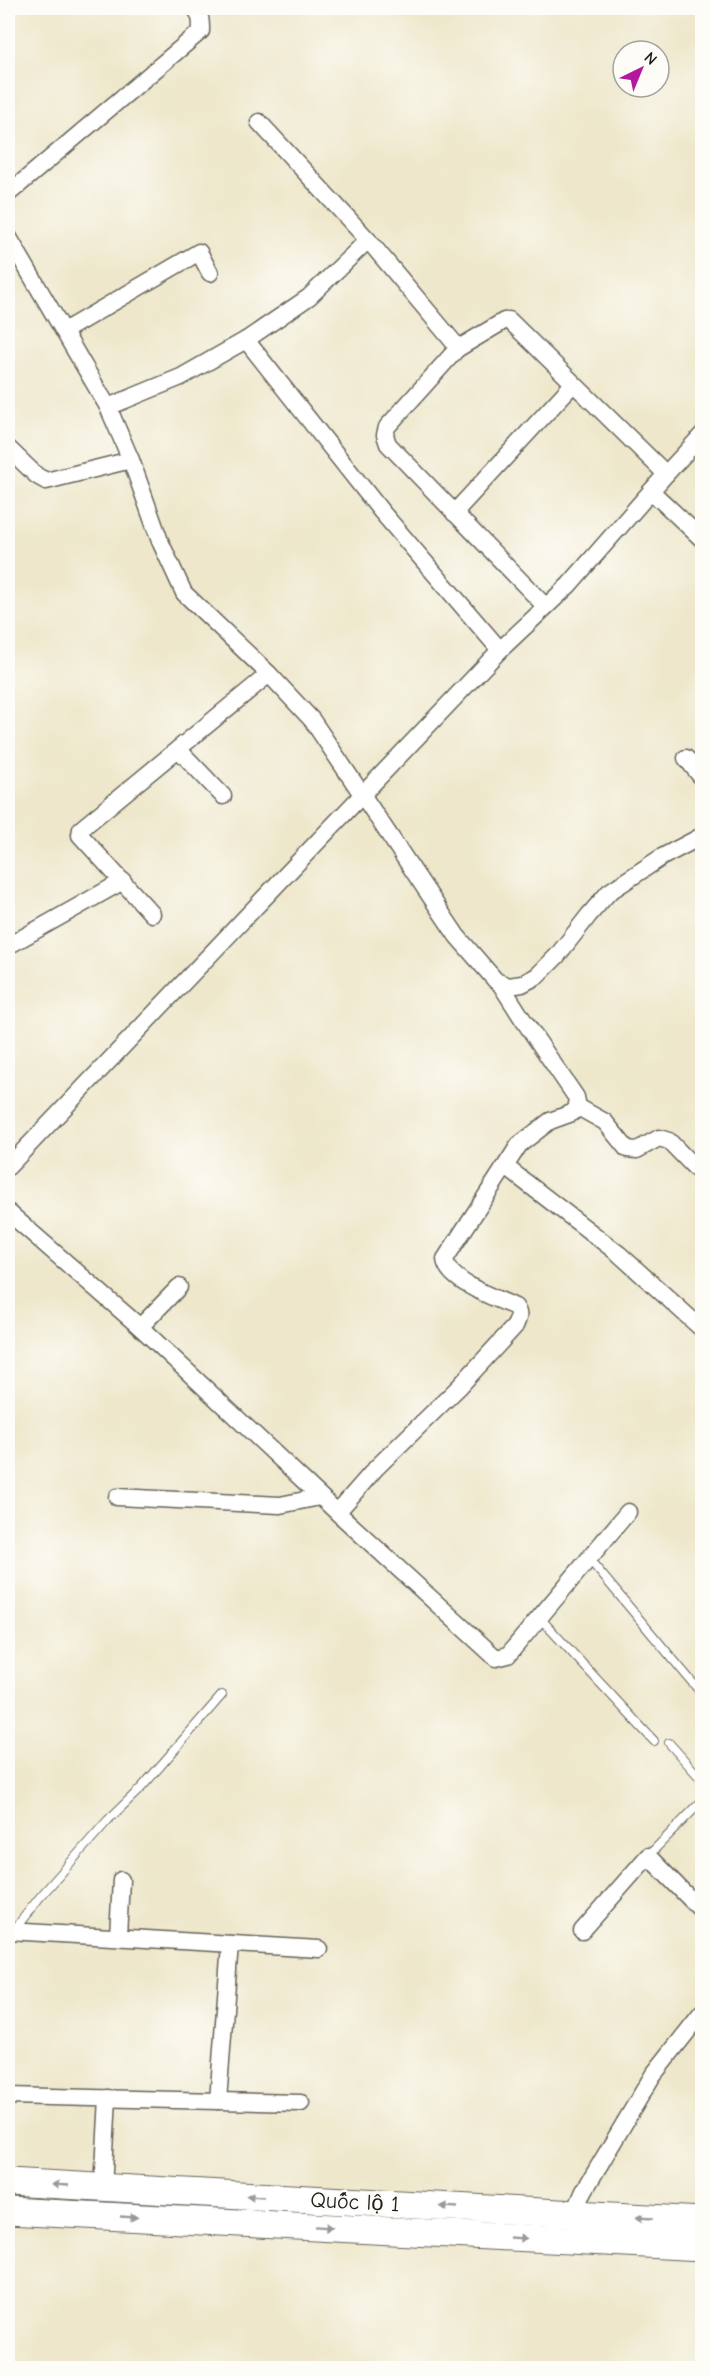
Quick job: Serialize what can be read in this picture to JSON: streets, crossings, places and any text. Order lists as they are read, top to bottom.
{
  "streets": {
    "highway": ["Quốc lộ 1"]
  },
  "north": "top right"
}
